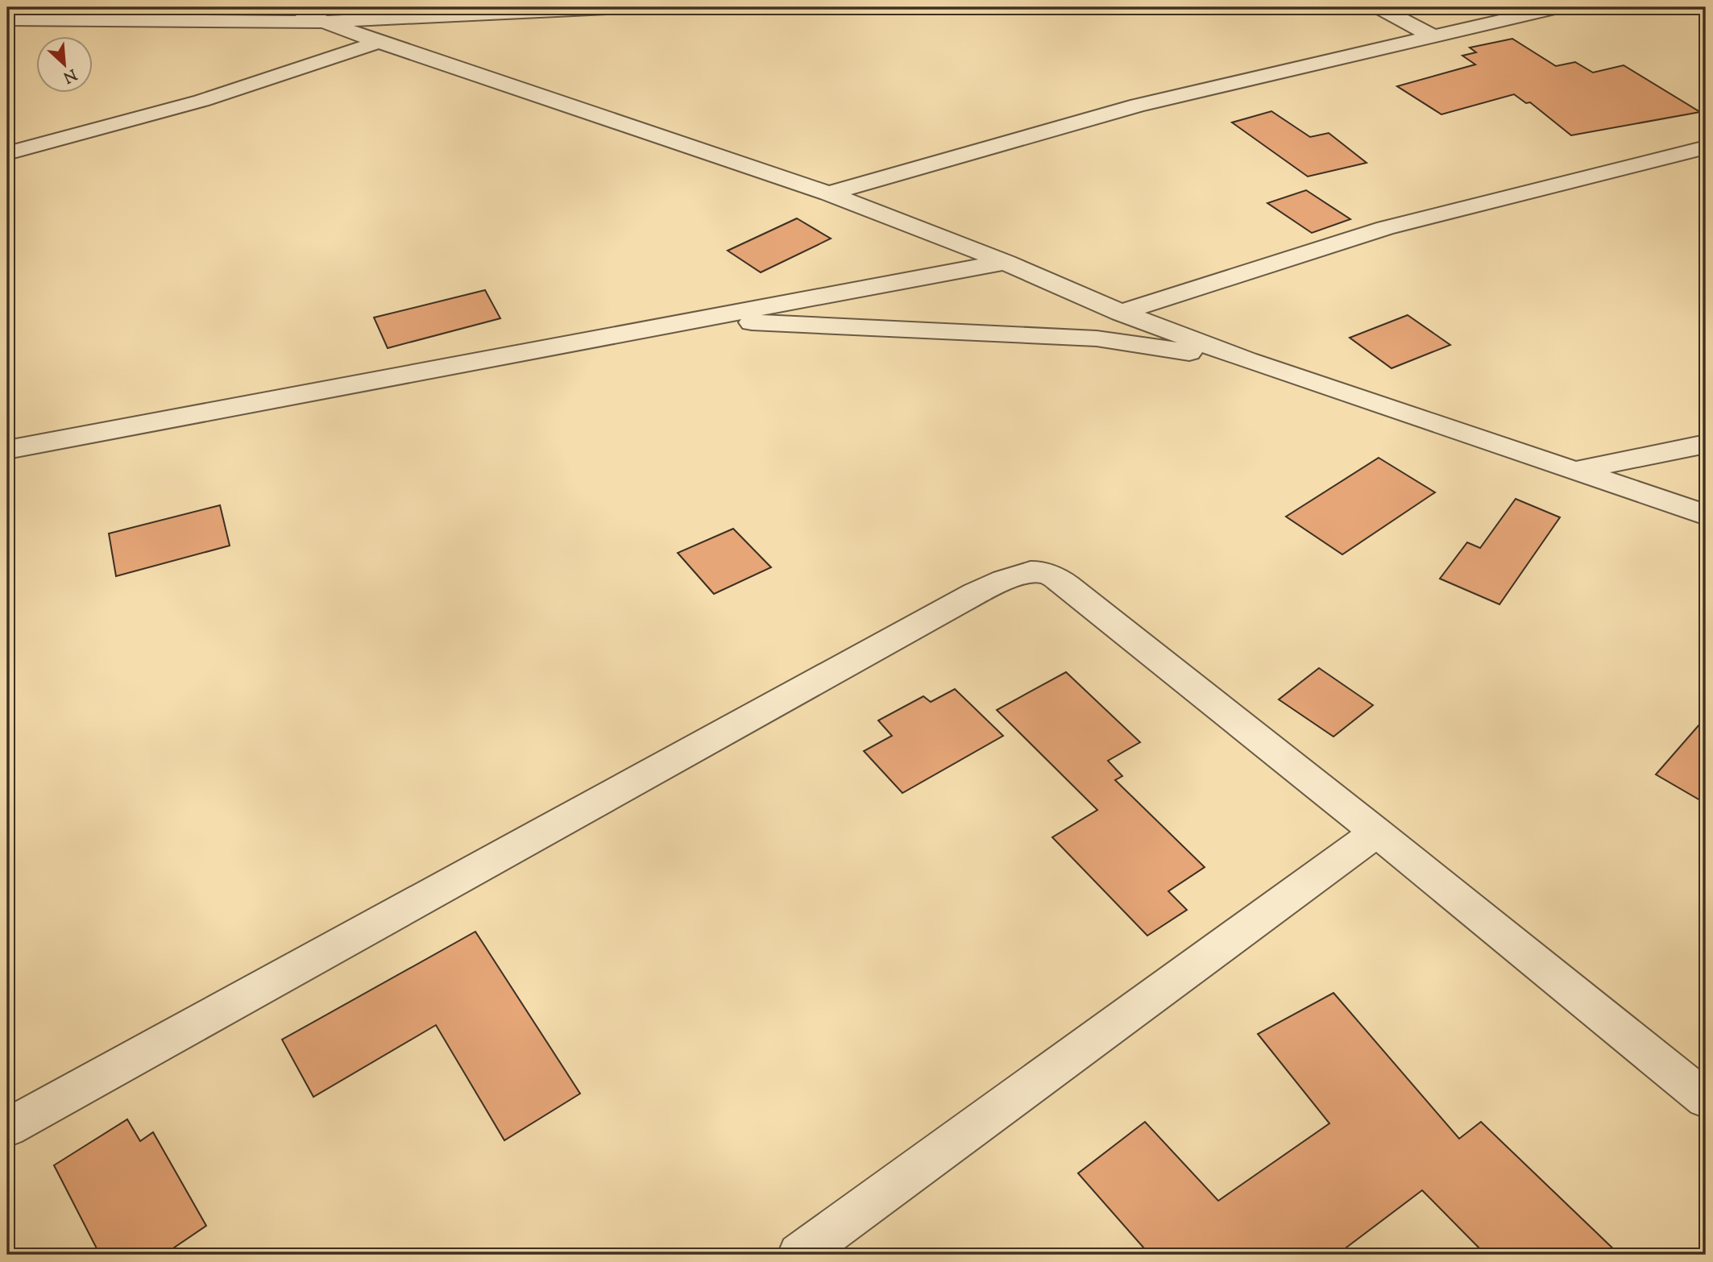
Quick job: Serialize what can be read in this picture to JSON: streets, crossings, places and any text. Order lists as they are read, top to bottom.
{
  "north": "bottom right"
}
